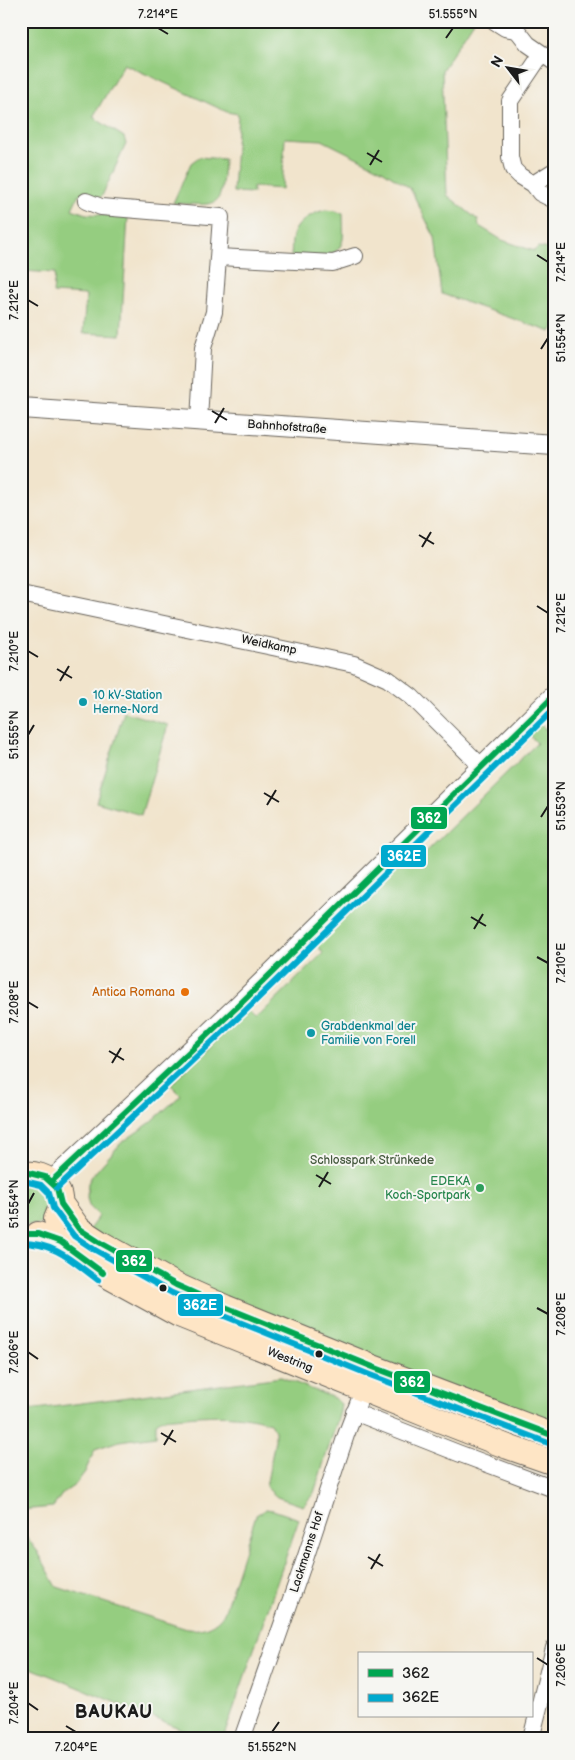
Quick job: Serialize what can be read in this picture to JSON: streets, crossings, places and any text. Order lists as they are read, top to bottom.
{
  "streets": {
    "main road": ["Westring"],
    "street": ["Bahnhofstraße", "Weidkamp", "Lackmanns Hof"]
  },
  "crossings": [
    ["Westring", "Lackmanns Hof"]
  ],
  "districts": ["BAUKAU"],
  "parks": ["Schlosspark Strünkede"],
  "places": [
    "10 kV-Station Herne-Nord",
    "Antica Romana",
    "Grabdenkmal der Familie von Forell",
    "EDEKA Koch-Sportpark"
  ],
  "lines": ["transit line 362", "transit line 362E"],
  "legend": ["362", "362E"],
  "north": "top left",
  "coordinates": [
    "7.214°E",
    "51.555°N",
    "7.212°E",
    "51.554°N",
    "7.210°E",
    "51.553°N",
    "7.208°E",
    "7.206°E",
    "7.204°E",
    "51.552°N"
  ]
}
